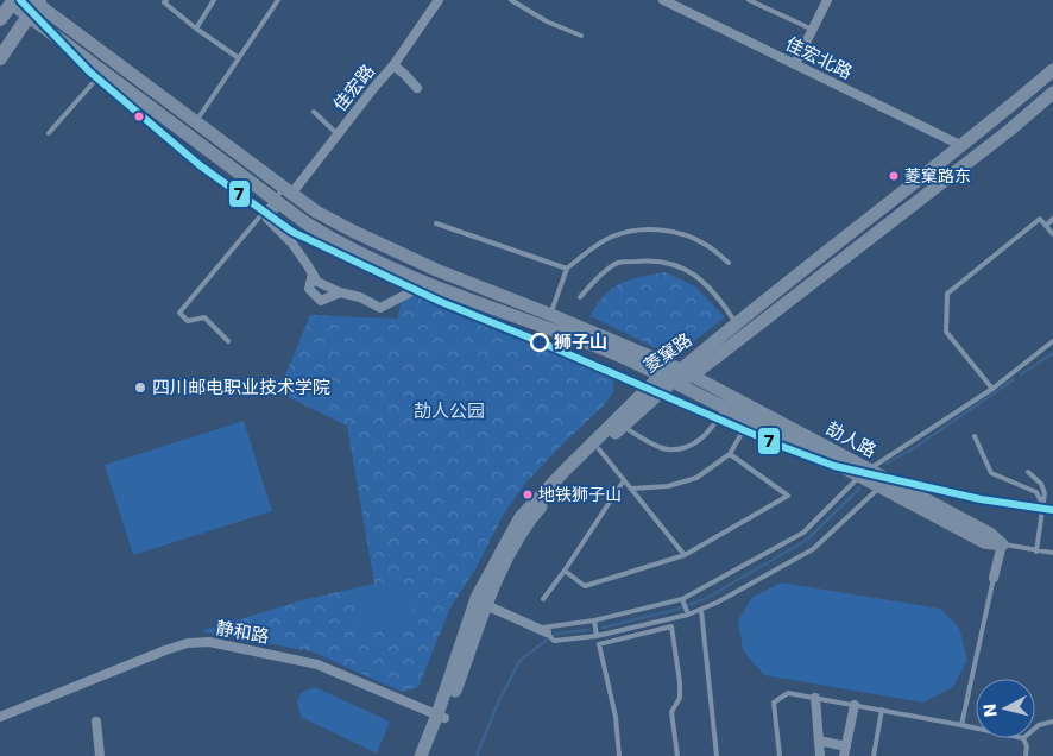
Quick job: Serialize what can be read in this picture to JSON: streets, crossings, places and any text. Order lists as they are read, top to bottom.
{
  "streets": {
    "street": [
      "佳宏北路",
      "佳宏路",
      "菱窠路",
      "劼人路",
      "静和路"
    ]
  },
  "crossings": [
    ["佳宏北路", "菱窠路"],
    ["菱窠路", "劼人路"],
    ["菱窠路", "静和路"]
  ],
  "parks": ["劼人公园"],
  "places": [
    "菱窠路东",
    "狮子山",
    "四川邮电职业技术学院",
    "地铁狮子山"
  ],
  "lines": ["transit line 7"],
  "north": "left"
}
